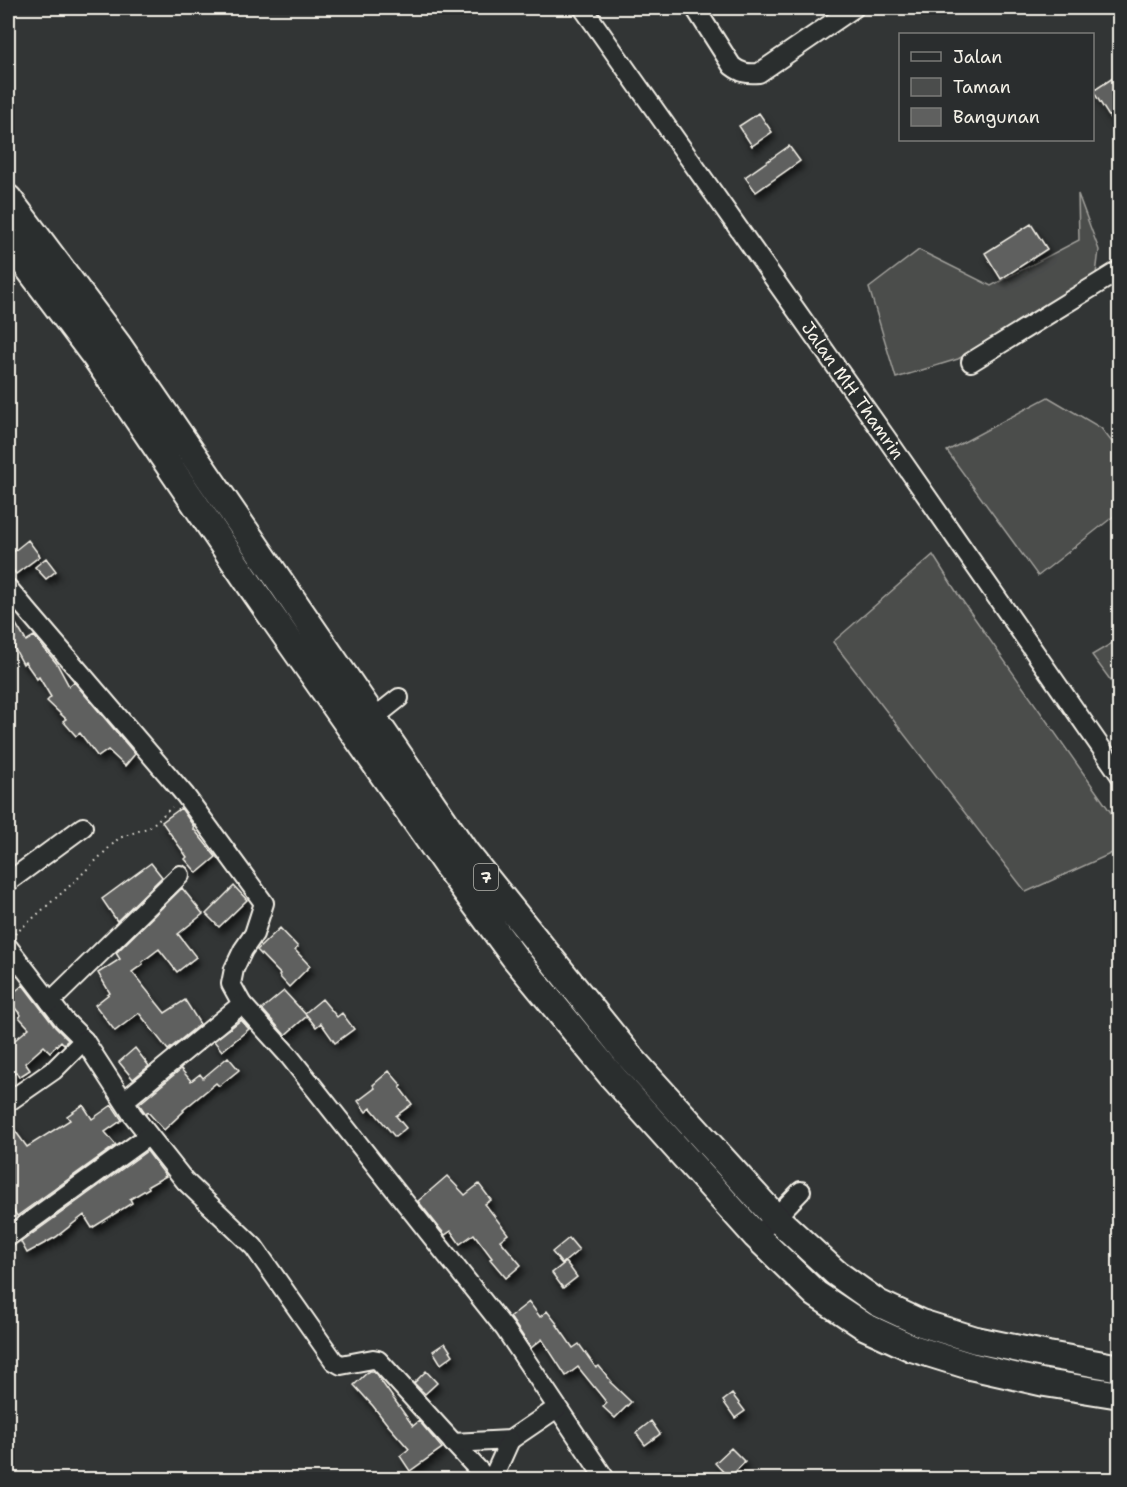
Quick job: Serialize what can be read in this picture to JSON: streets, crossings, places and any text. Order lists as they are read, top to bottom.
{
  "streets": {
    "highway": ["7"],
    "street": ["Jalan MH Thamrin"]
  },
  "legend": ["Jalan", "Taman", "Bangunan"]
}
